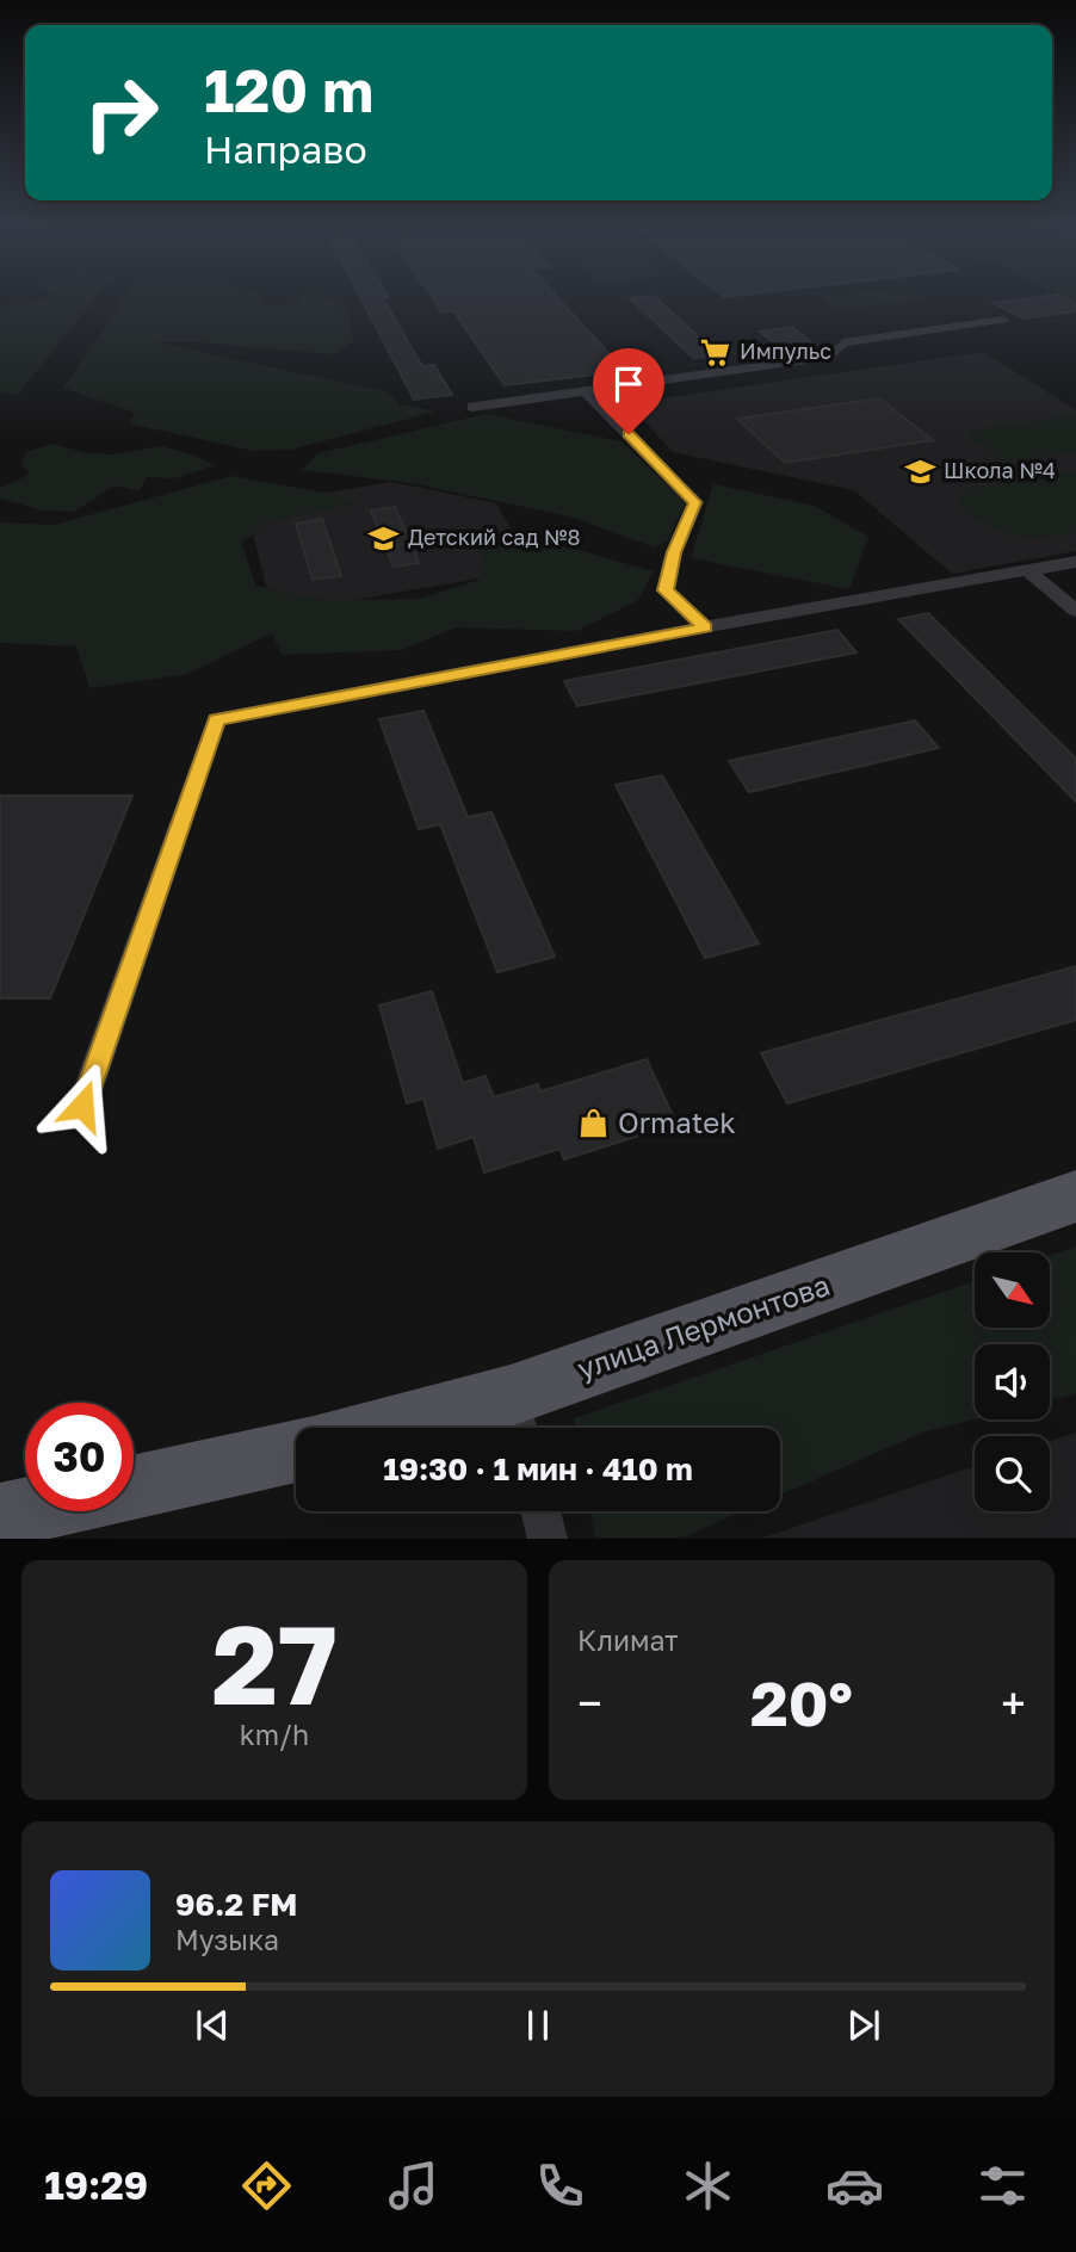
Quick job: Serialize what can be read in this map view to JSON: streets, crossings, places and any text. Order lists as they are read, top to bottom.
{
  "streets": {
    "main road": ["улица Лермонтова"]
  },
  "places": {
    "supermarket": ["Импульс"],
    "school or university": ["Школа №4", "Детский сад №8"],
    "shop": ["Ormatek"]
  },
  "north": "bottom right",
  "page": {
    "turn": ["120 m", "Направо"],
    "limit": "30",
    "trip": "19:30 · 1 мин · 410 m",
    "tile": [
      ["27", "km/h"],
      "Климат"
    ],
    "heat": ["−", "20°", "+"],
    "song": ["96.2 FM", "Музыка"],
    "tabs": "19:29"
  }
}
